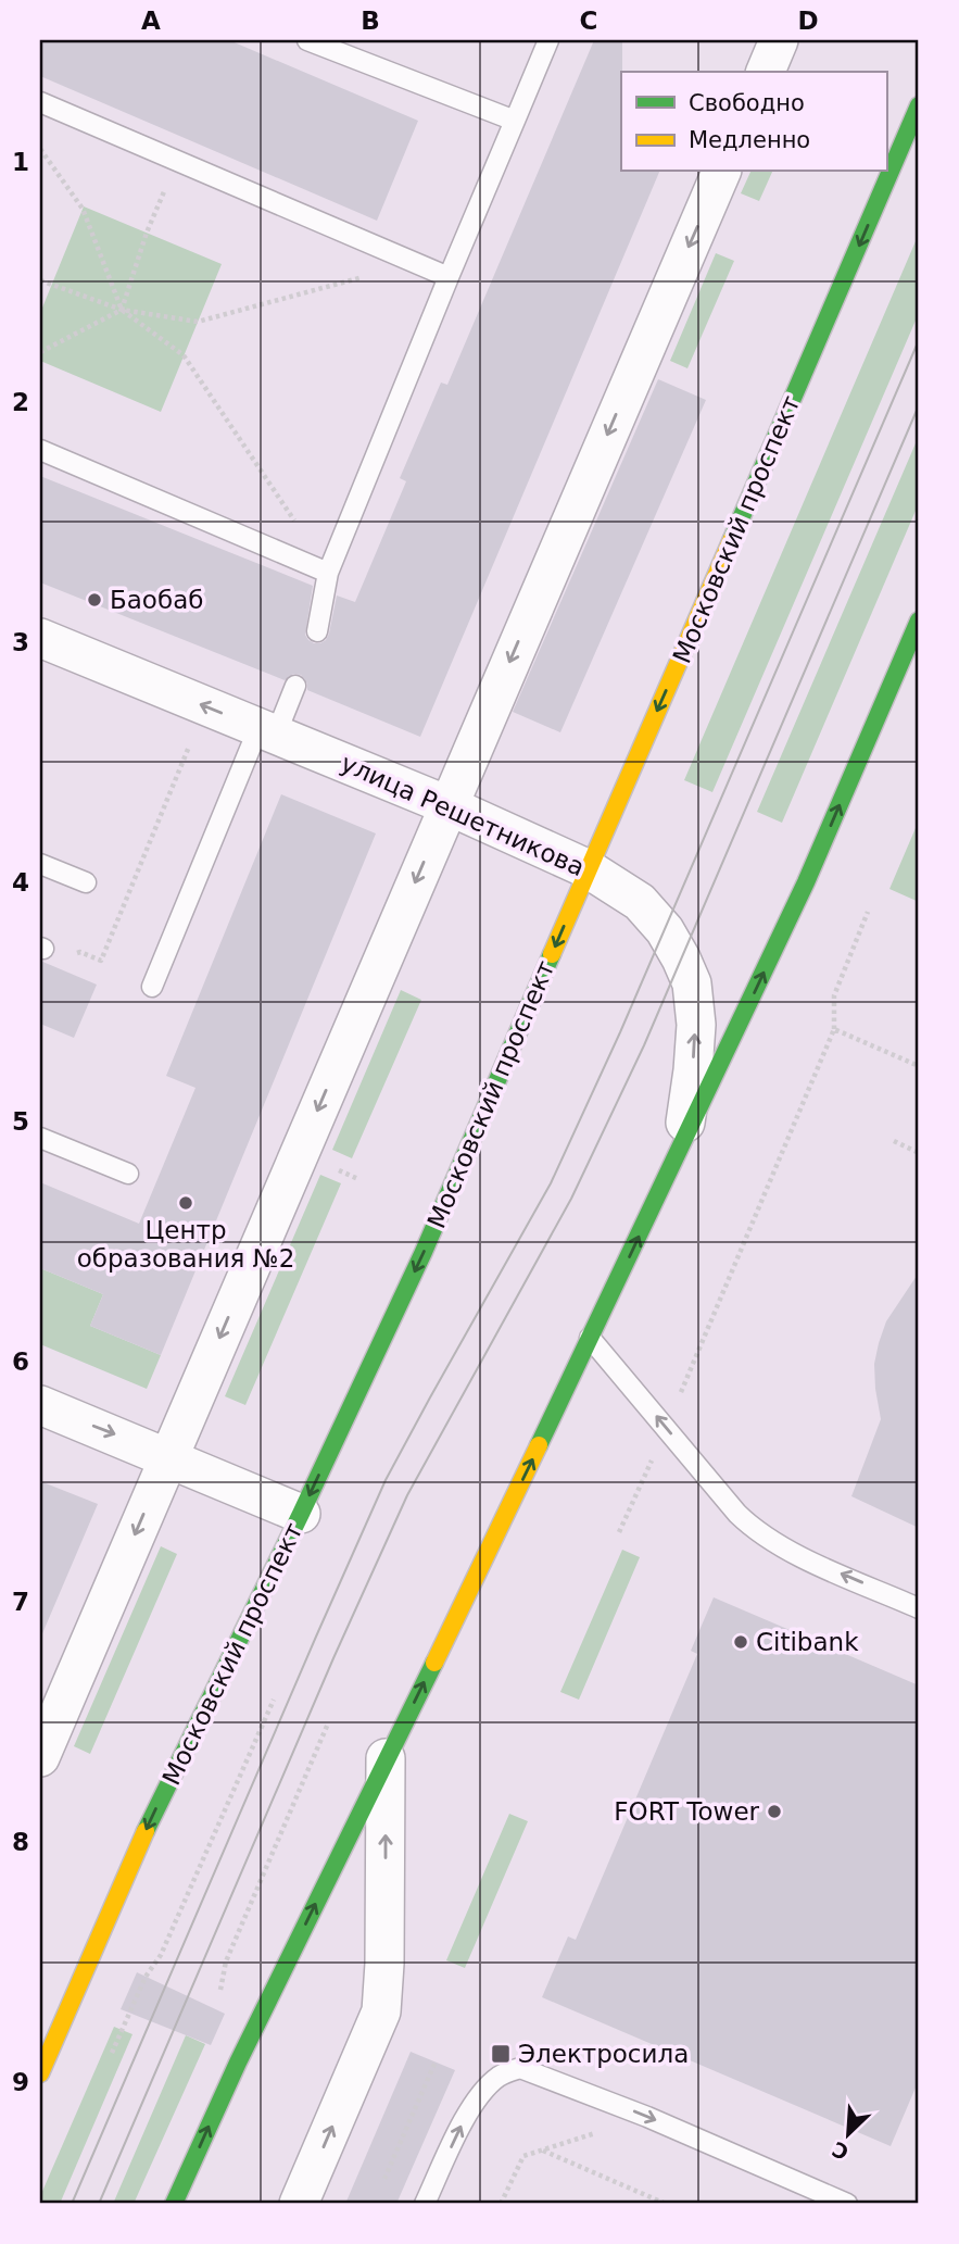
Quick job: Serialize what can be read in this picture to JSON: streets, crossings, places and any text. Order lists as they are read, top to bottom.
{
  "streets": {
    "main road": ["Московский проспект"],
    "street": ["улица Решетникова"]
  },
  "crossings": [
    ["Московский проспект", "улица Решетникова"]
  ],
  "one_way": ["Московский проспект", "улица Решетникова"],
  "places": {
    "other": [
      "Баобаб",
      "Центр образования №2",
      "Citibank",
      "FORT Tower"
    ],
    "transit": ["Электросила"]
  },
  "legend": ["Свободно", "Медленно"],
  "north": "bottom left",
  "grid": {
    "columns": [
      "A",
      "B",
      "C",
      "D"
    ],
    "rows": [
      "1",
      "2",
      "3",
      "4",
      "5",
      "6",
      "7",
      "8",
      "9"
    ]
  }
}
